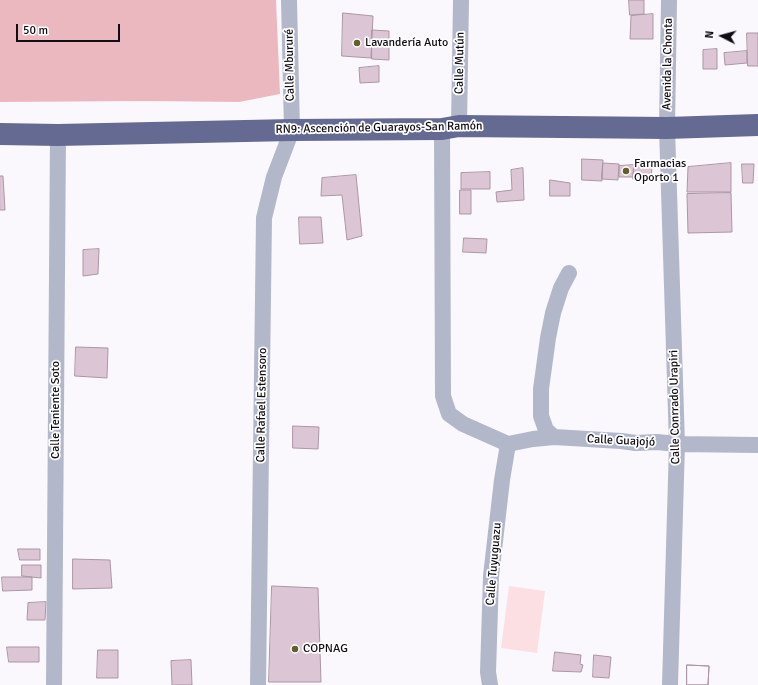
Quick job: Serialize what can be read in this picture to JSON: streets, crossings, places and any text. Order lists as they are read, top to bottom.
{
  "streets": {
    "highway": ["RN9: Ascención de Guarayos-San Ramón"],
    "street": [
      "Calle Mutún",
      "Avenida la Chonta",
      "Calle Mbururé",
      "Calle Rafael Estensoro",
      "Calle Conrrado Urapiri",
      "Calle Teniente Soto",
      "Calle Guajojó",
      "Calle Tuyuguazu"
    ]
  },
  "crossings": [
    ["Calle Mutún", "RN9: Ascención de Guarayos-San Ramón"],
    ["Calle Mutún", "Calle Guajojó"],
    ["Calle Mutún", "Calle Tuyuguazu"],
    ["Avenida la Chonta", "RN9: Ascención de Guarayos-San Ramón"],
    ["Avenida la Chonta", "Calle Conrrado Urapiri"],
    ["Calle Mbururé", "RN9: Ascención de Guarayos-San Ramón"],
    ["Calle Mbururé", "Calle Rafael Estensoro"],
    ["RN9: Ascención de Guarayos-San Ramón", "Calle Rafael Estensoro"],
    ["RN9: Ascención de Guarayos-San Ramón", "Calle Conrrado Urapiri"],
    ["RN9: Ascención de Guarayos-San Ramón", "Calle Teniente Soto"],
    ["Calle Conrrado Urapiri", "Calle Guajojó"],
    ["Calle Guajojó", "Calle Tuyuguazu"]
  ],
  "places": ["Lavandería Auto", "Farmacias Oporto 1", "COPNAG"],
  "scale_bar": "50 m",
  "north": "left"
}
